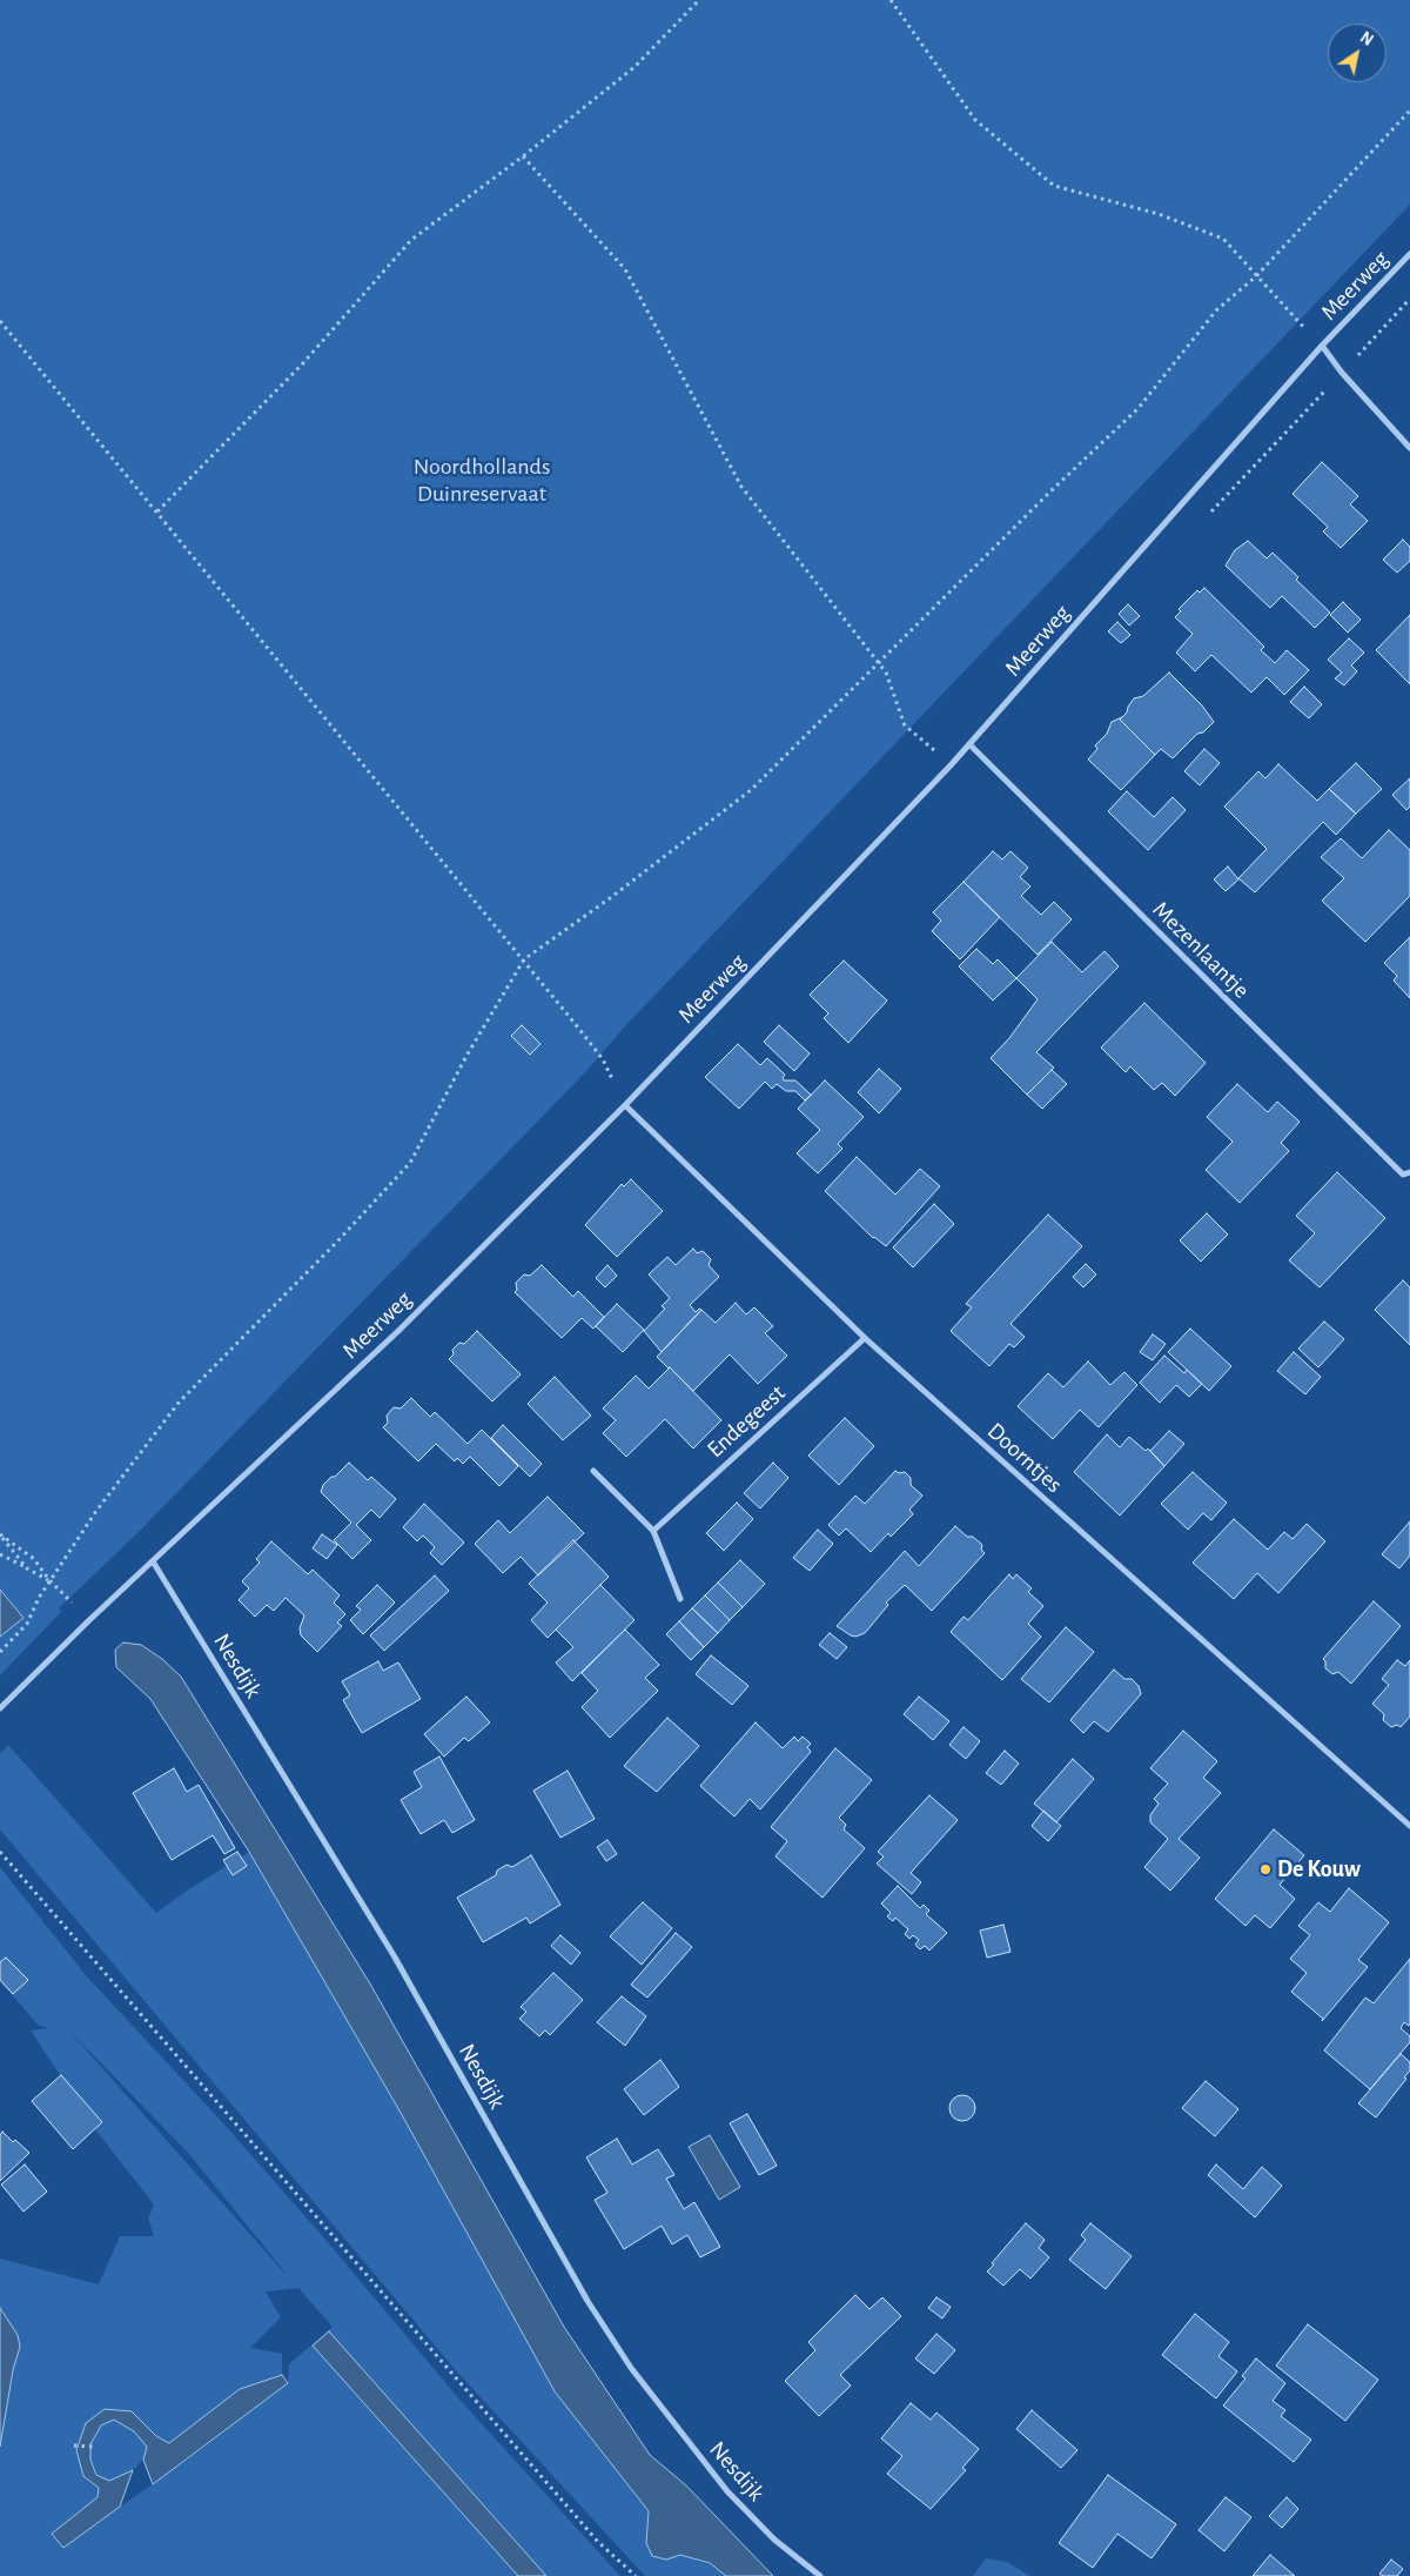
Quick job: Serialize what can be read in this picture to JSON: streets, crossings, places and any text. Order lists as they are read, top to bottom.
{
  "streets": {
    "street": [
      "Meerweg",
      "Mezenlaantje",
      "Endegeest",
      "Doorntjes",
      "Nesdijk"
    ]
  },
  "crossings": [
    ["Meerweg", "Mezenlaantje"],
    ["Meerweg", "Doorntjes"],
    ["Meerweg", "Nesdijk"],
    ["Endegeest", "Doorntjes"]
  ],
  "parks": ["Noordhollands Duinreservaat"],
  "places": ["De Kouw"],
  "north": "top right"
}
